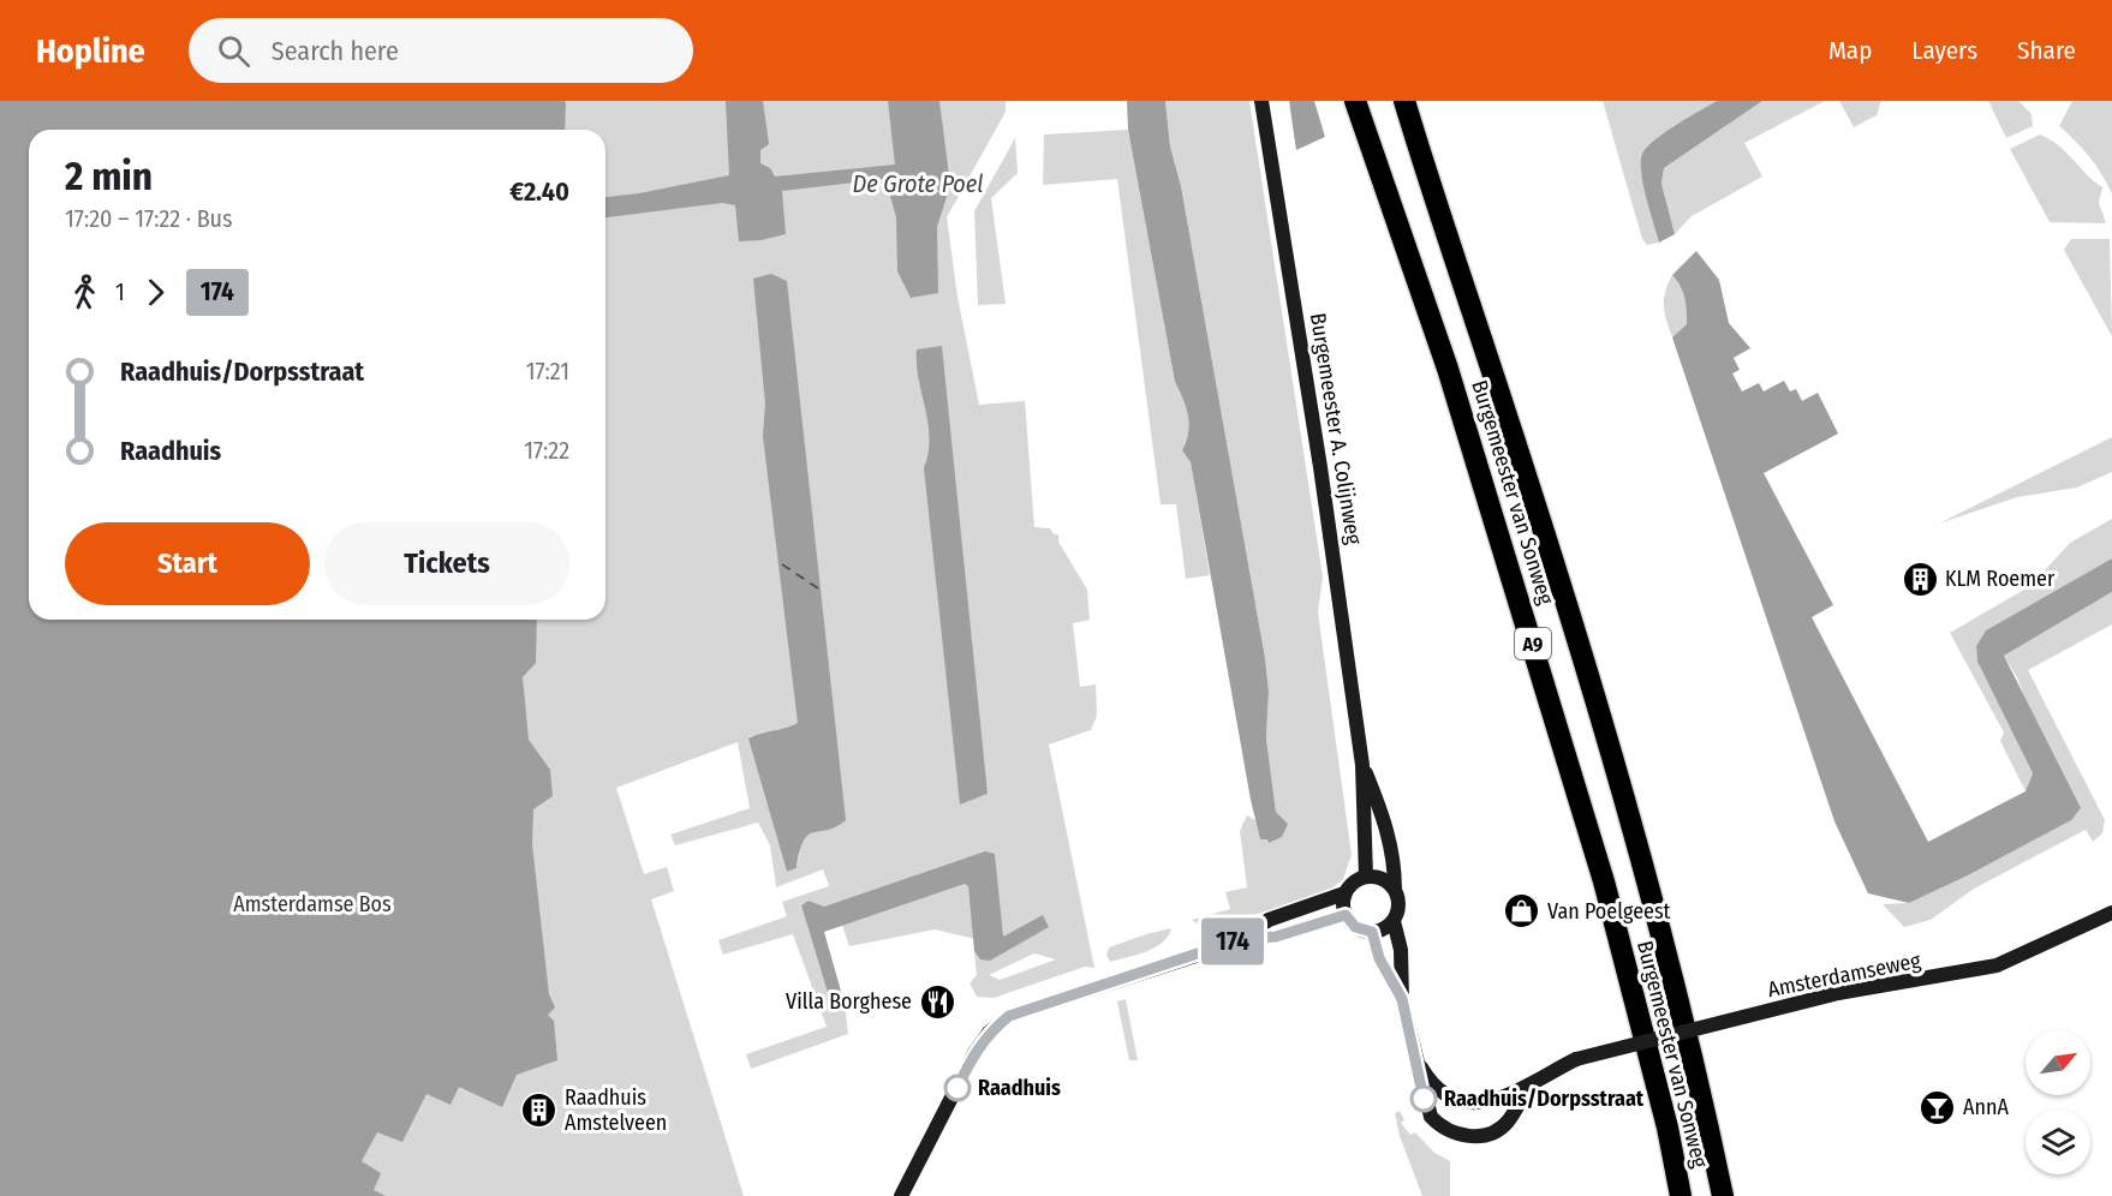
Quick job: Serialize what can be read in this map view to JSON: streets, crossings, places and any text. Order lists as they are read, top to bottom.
{
  "streets": {
    "highway": ["Burgemeester van Sonweg", "A9"],
    "main road": ["Burgemeester A. Colijnweg", "Amsterdamseweg"]
  },
  "water": ["De Grote Poel"],
  "parks": ["Amsterdamse Bos"],
  "places": {
    "building": ["KLM Roemer", "Raadhuis Amstelveen"],
    "shop": ["Van Poelgeest"],
    "restaurant": ["Villa Borghese"],
    "other": ["Raadhuis", "Raadhuis/Dorpsstraat"],
    "bar": ["AnnA"]
  },
  "lines": ["bus line 174"],
  "north": "top right",
  "page": {
    "header": "Hopline",
    "search": "Search here",
    "nav": ["Map", "Layers", "Share"],
    "on_map": "174",
    "heading": ["2 min", "17:20 – 17:22 · Bus", "€2.40"],
    "legs": ["1", "174"],
    "list": [
      {
        "name": "Raadhuis/Dorpsstraat",
        "value": "17:21"
      },
      {
        "name": "Raadhuis",
        "value": "17:22"
      }
    ],
    "buttons": ["Start", "Tickets"]
  }
}
